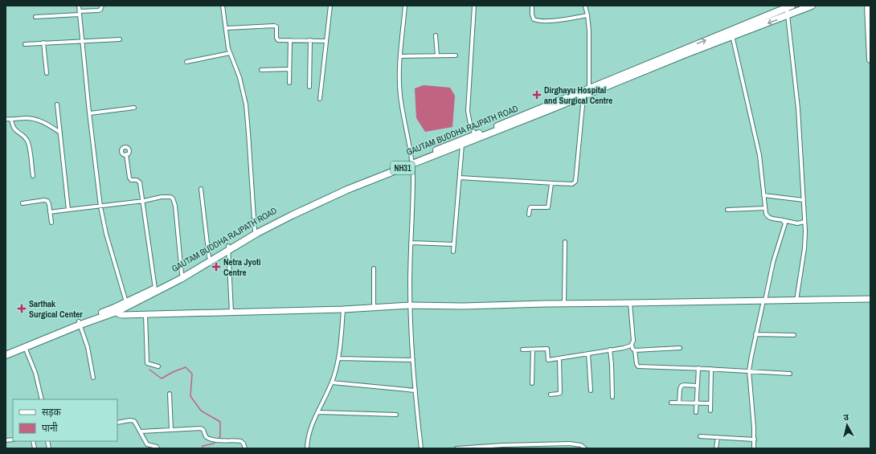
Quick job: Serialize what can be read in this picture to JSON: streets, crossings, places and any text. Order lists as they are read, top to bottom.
{
  "streets": {
    "highway": ["GAUTAM BUDDHA RAJPATH ROAD", "NH31"]
  },
  "crossings": [
    ["GAUTAM BUDDHA RAJPATH ROAD", "NH31"]
  ],
  "places": {
    "health": ["Dirghayu Hospital and Surgical Centre", "Netra Jyoti Centre", "Sarthak Surgical Center"]
  },
  "legend": ["सड़क", "पानी"],
  "north": "top"
}
